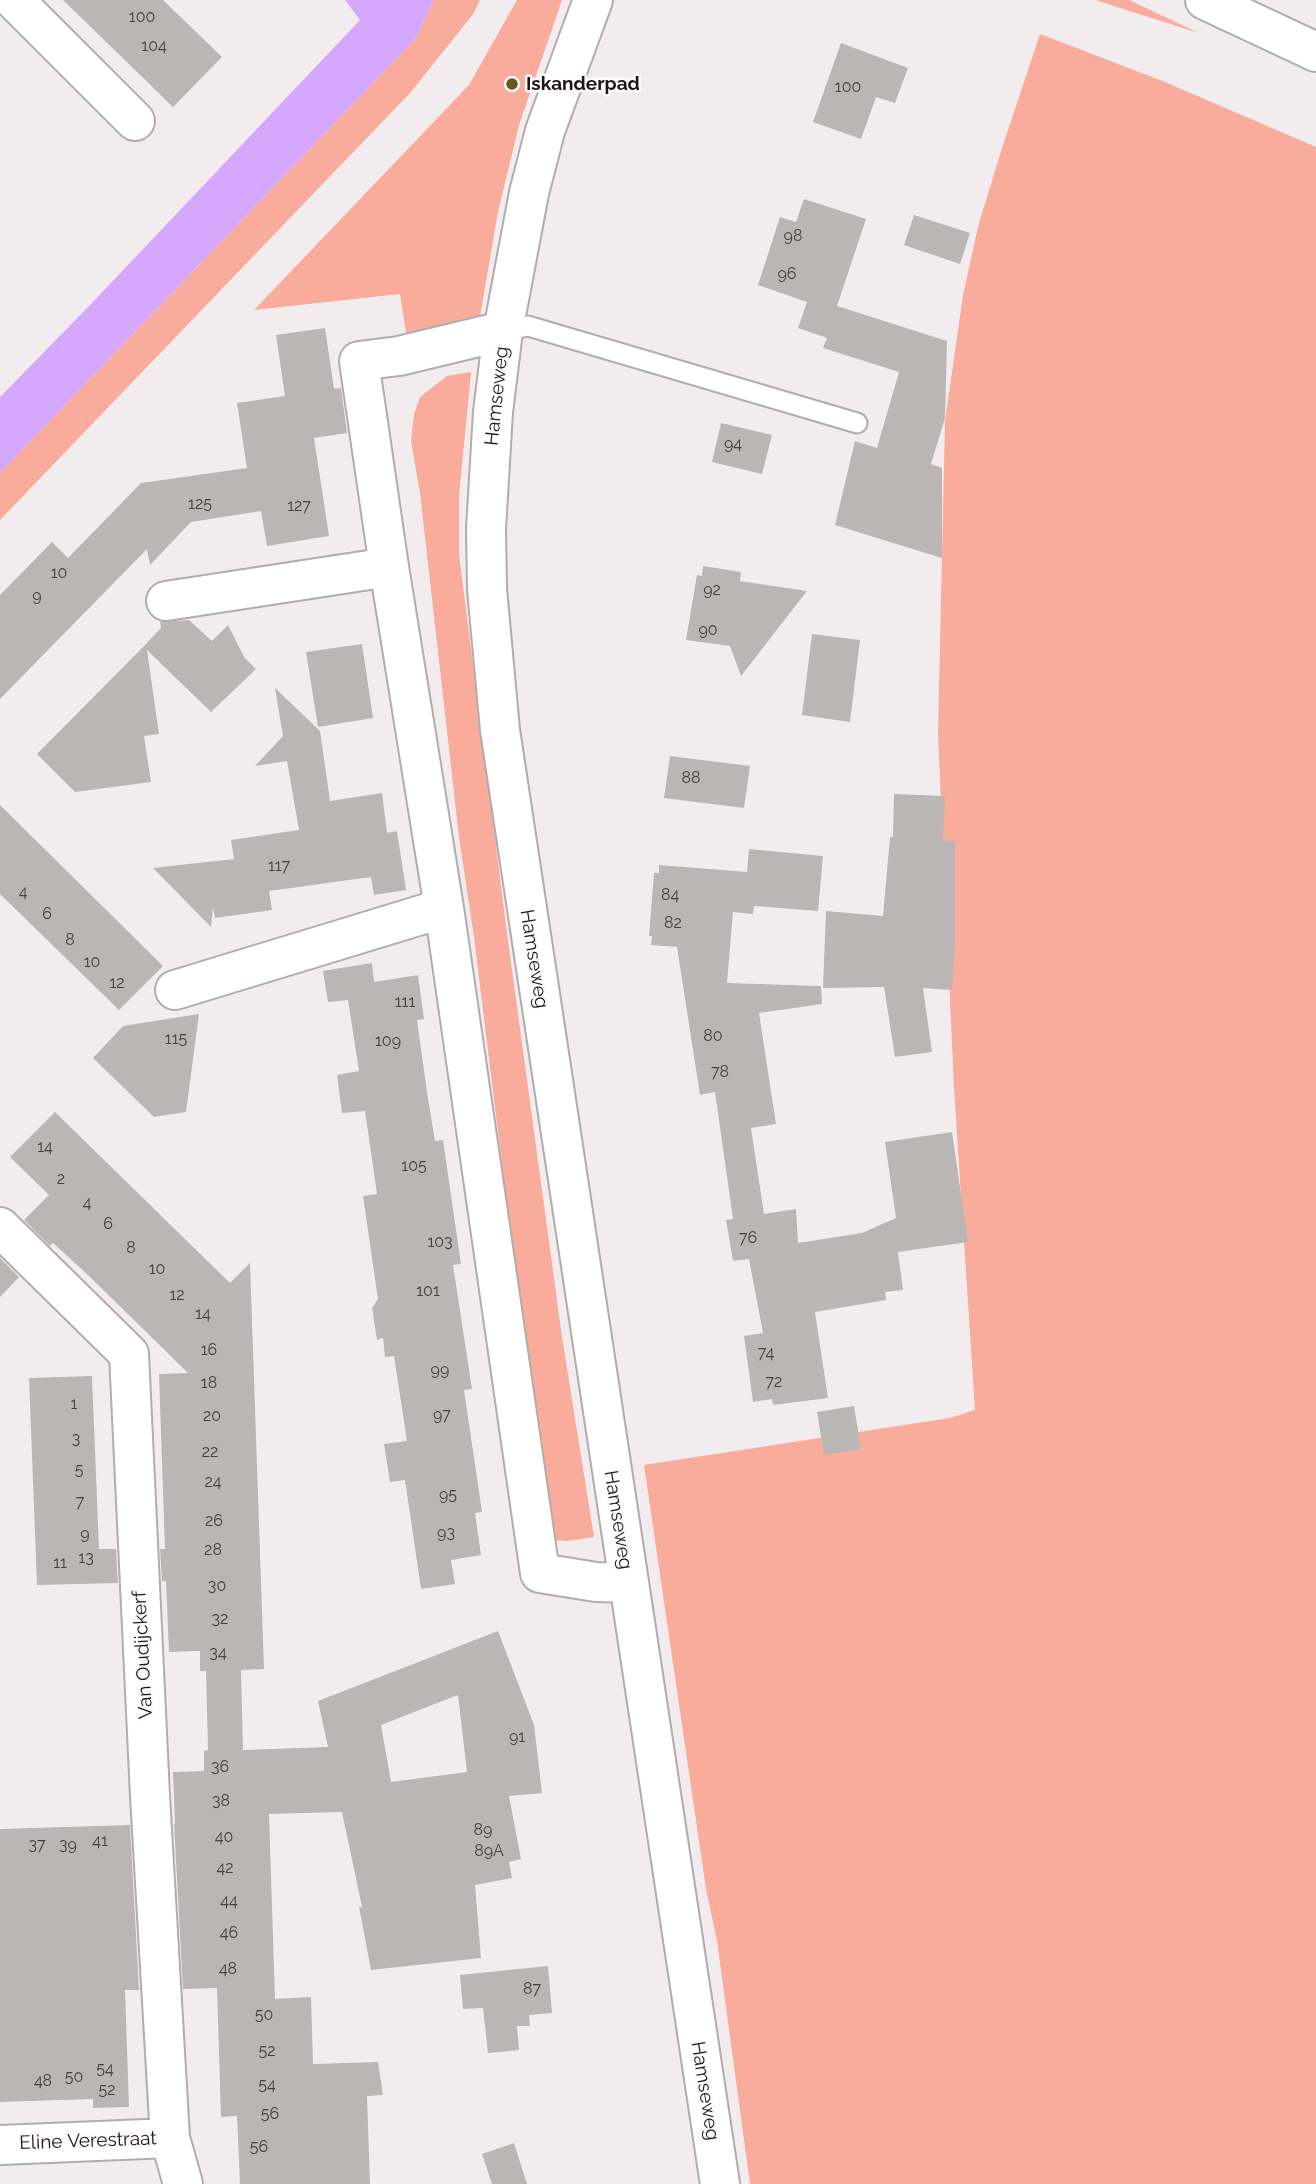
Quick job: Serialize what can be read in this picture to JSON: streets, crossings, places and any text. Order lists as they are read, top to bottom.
{
  "streets": {
    "street": ["Hamseweg", "Van Oudijckerf", "Eline Verestraat"]
  },
  "crossings": [
    ["Van Oudijckerf", "Eline Verestraat"]
  ],
  "places": ["Iskanderpad"],
  "house_numbers": [
    "100",
    "104",
    "100",
    "98",
    "96",
    "94",
    "125",
    "127",
    "10",
    "92",
    "9",
    "90",
    "88",
    "117",
    "4",
    "84",
    "6",
    "82",
    "8",
    "10",
    "12",
    "111",
    "80",
    "115",
    "109",
    "78",
    "14",
    "105",
    "2",
    "4",
    "6",
    "76",
    "103",
    "8",
    "10",
    "101",
    "12",
    "14",
    "16",
    "74",
    "99",
    "72",
    "18",
    "1",
    "97",
    "20",
    "3",
    "22",
    "5",
    "24",
    "95",
    "7",
    "26",
    "93",
    "9",
    "28",
    "13",
    "11",
    "30",
    "32",
    "34",
    "91",
    "36",
    "38",
    "89",
    "40",
    "41",
    "37",
    "39",
    "89A",
    "42",
    "44",
    "46",
    "48",
    "87",
    "50",
    "52",
    "54",
    "50",
    "48",
    "54",
    "52",
    "56",
    "56"
  ]
}
